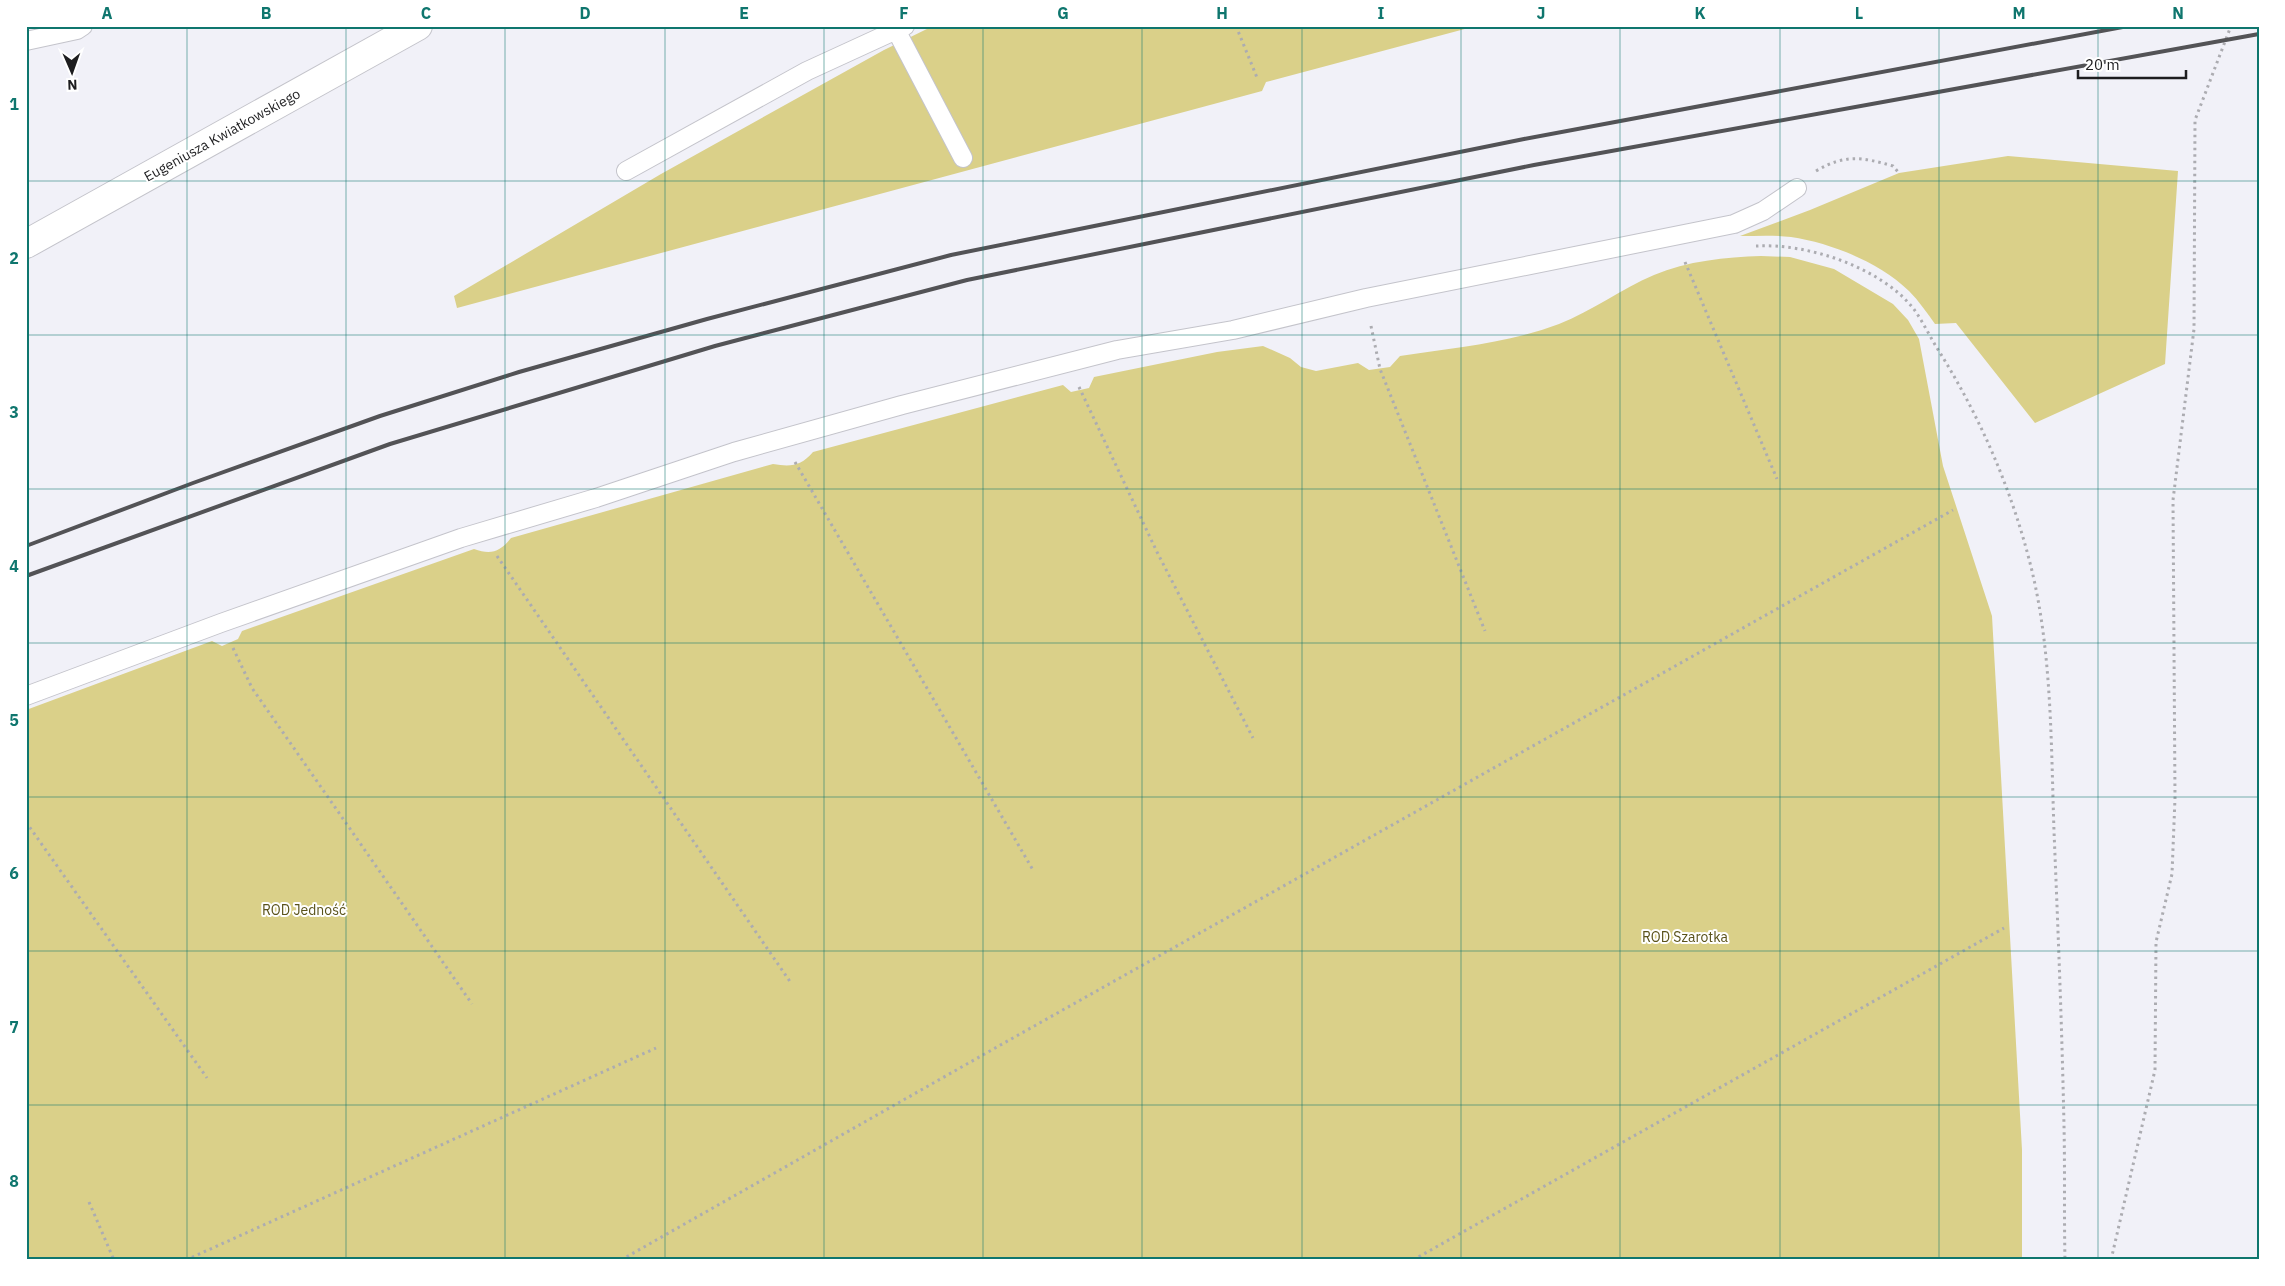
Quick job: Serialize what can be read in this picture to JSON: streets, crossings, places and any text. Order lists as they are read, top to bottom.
{
  "streets": {
    "street": ["Eugeniusza Kwiatkowskiego"]
  },
  "parks": ["ROD Jedność", "ROD Szarotka"],
  "scale_bar": "20 m",
  "north": "bottom",
  "grid": {
    "columns": [
      "A",
      "B",
      "C",
      "D",
      "E",
      "F",
      "G",
      "H",
      "I",
      "J",
      "K",
      "L",
      "M",
      "N"
    ],
    "rows": [
      "1",
      "2",
      "3",
      "4",
      "5",
      "6",
      "7",
      "8"
    ]
  }
}
